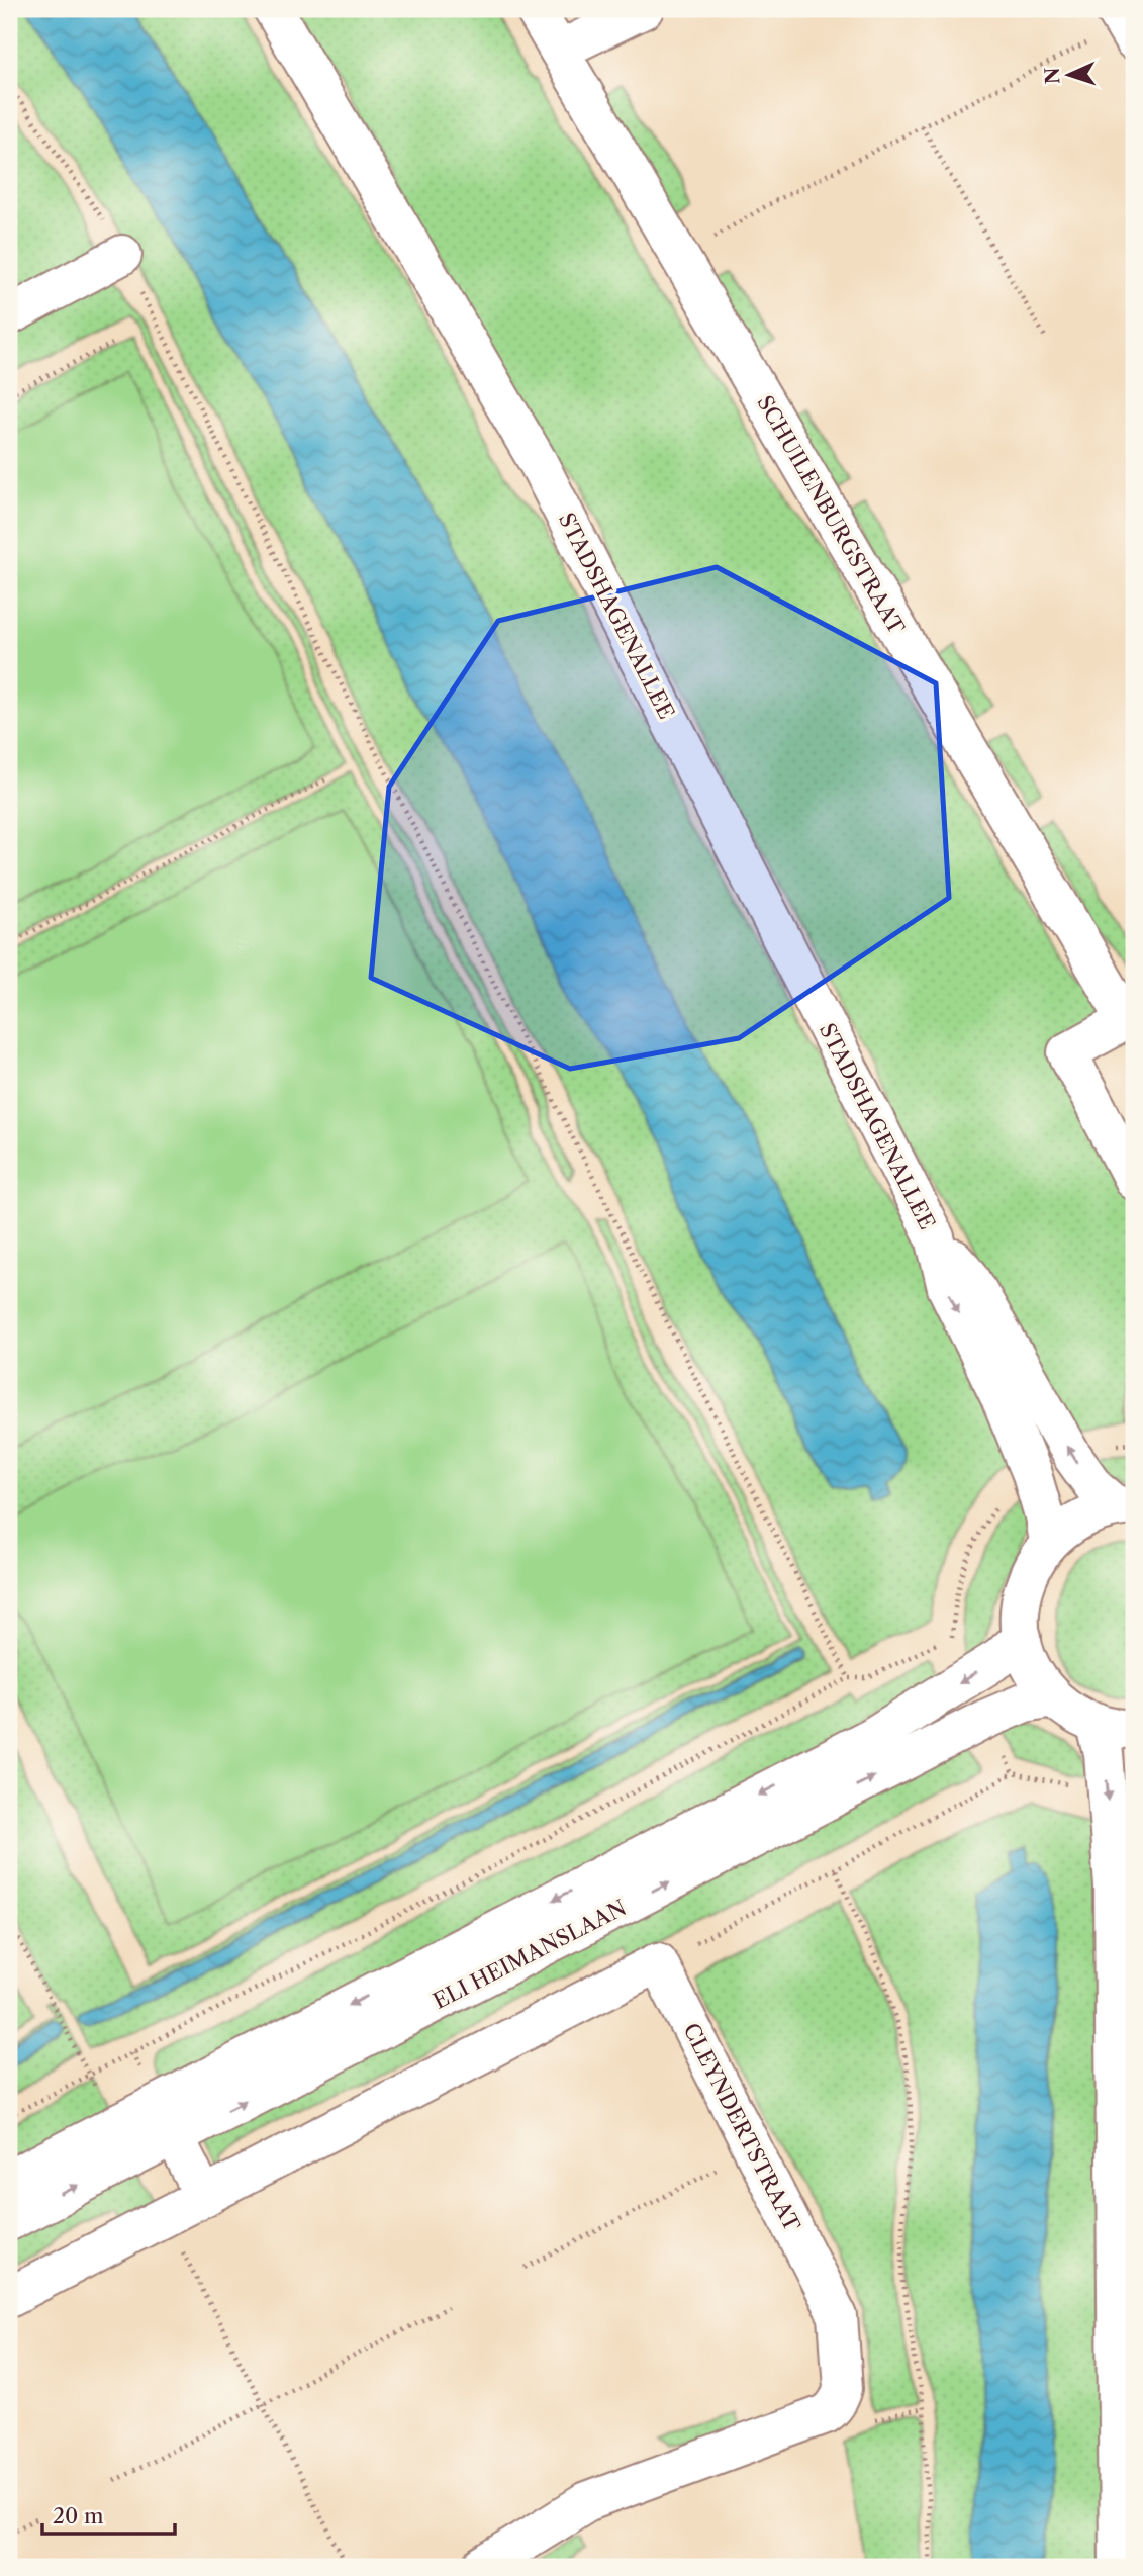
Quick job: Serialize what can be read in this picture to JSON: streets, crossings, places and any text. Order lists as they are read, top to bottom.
{
  "streets": {
    "street": [
      "SCHUILENBURGSTRAAT",
      "STADSHAGENALLEE",
      "ELI HEIMANSLAAN",
      "CLEYNDERTSTRAAT"
    ]
  },
  "scale_bar": "20 m",
  "north": "left"
}
